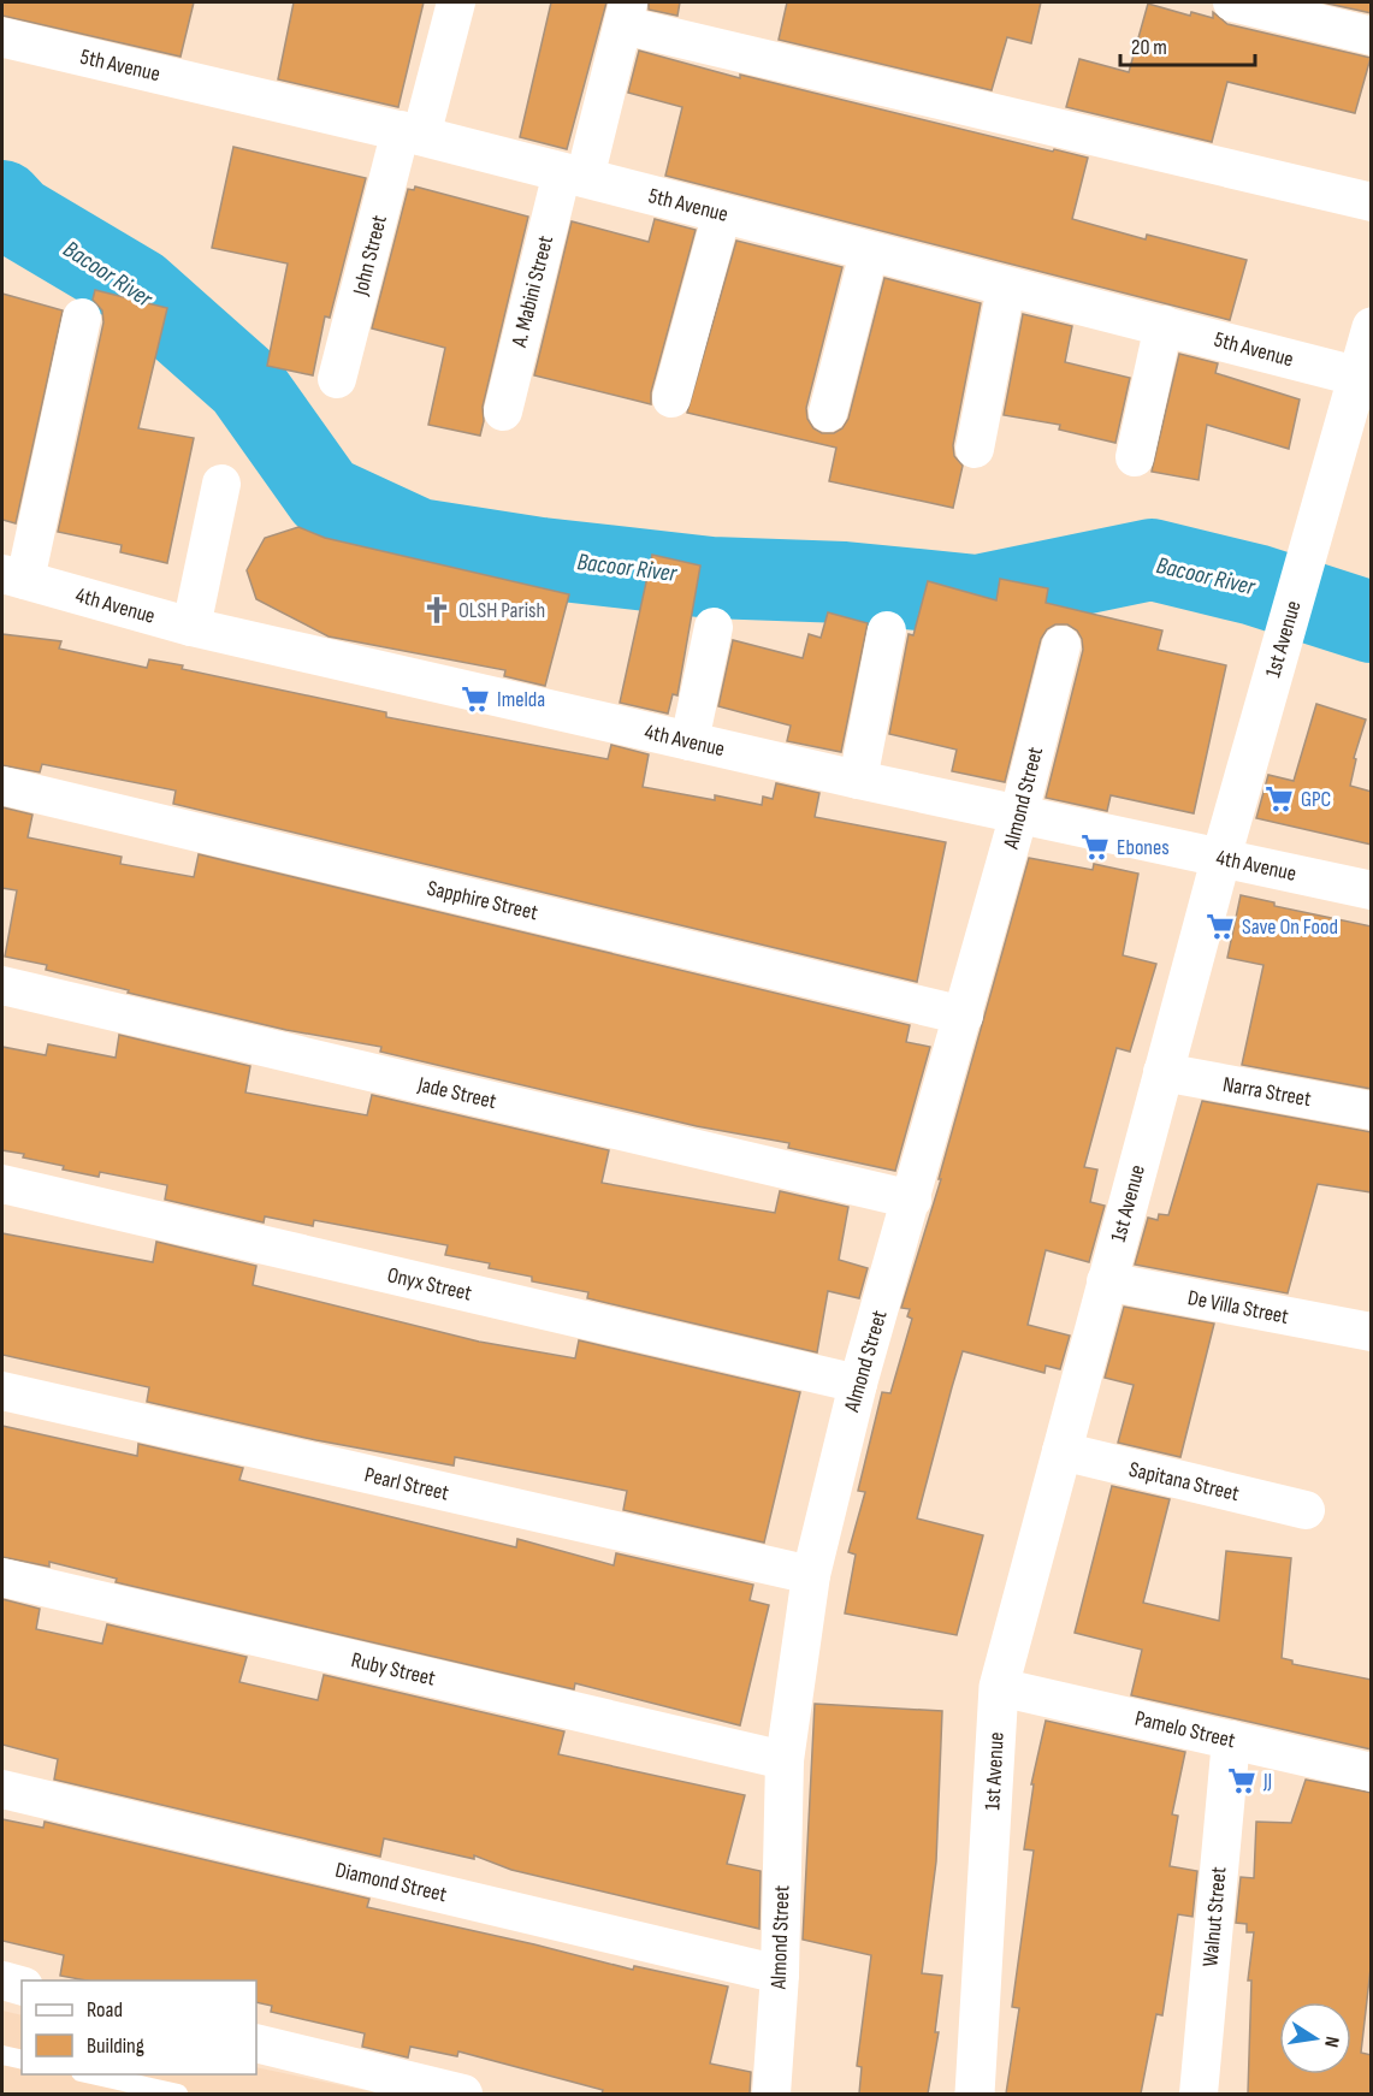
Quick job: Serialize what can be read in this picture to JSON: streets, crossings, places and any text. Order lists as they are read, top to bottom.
{
  "streets": {
    "street": [
      "5th Avenue",
      "John Street",
      "A. Mabini Street",
      "4th Avenue",
      "1st Avenue",
      "Almond Street",
      "Sapphire Street",
      "Narra Street",
      "Jade Street",
      "Onyx Street",
      "De Villa Street",
      "Sapitana Street",
      "Pearl Street",
      "Ruby Street",
      "Pamelo Street",
      "Diamond Street",
      "Walnut Street"
    ]
  },
  "crossings": [
    ["5th Avenue", "John Street"],
    ["5th Avenue", "A. Mabini Street"],
    ["5th Avenue", "1st Avenue"],
    ["4th Avenue", "1st Avenue"],
    ["4th Avenue", "Almond Street"],
    ["1st Avenue", "Narra Street"],
    ["1st Avenue", "De Villa Street"],
    ["1st Avenue", "Sapitana Street"],
    ["1st Avenue", "Pamelo Street"],
    ["Almond Street", "Sapphire Street"],
    ["Almond Street", "Jade Street"],
    ["Almond Street", "Onyx Street"],
    ["Almond Street", "Pearl Street"],
    ["Almond Street", "Ruby Street"],
    ["Almond Street", "Diamond Street"],
    ["Pamelo Street", "Walnut Street"]
  ],
  "water": ["Bacoor River"],
  "places": {
    "church": ["OLSH Parish"],
    "supermarket": [
      "Imelda",
      "GPC",
      "Ebones",
      "Save On Food",
      "JJ"
    ]
  },
  "legend": ["Road", "Building"],
  "scale_bar": "20 m",
  "north": "right"
}
